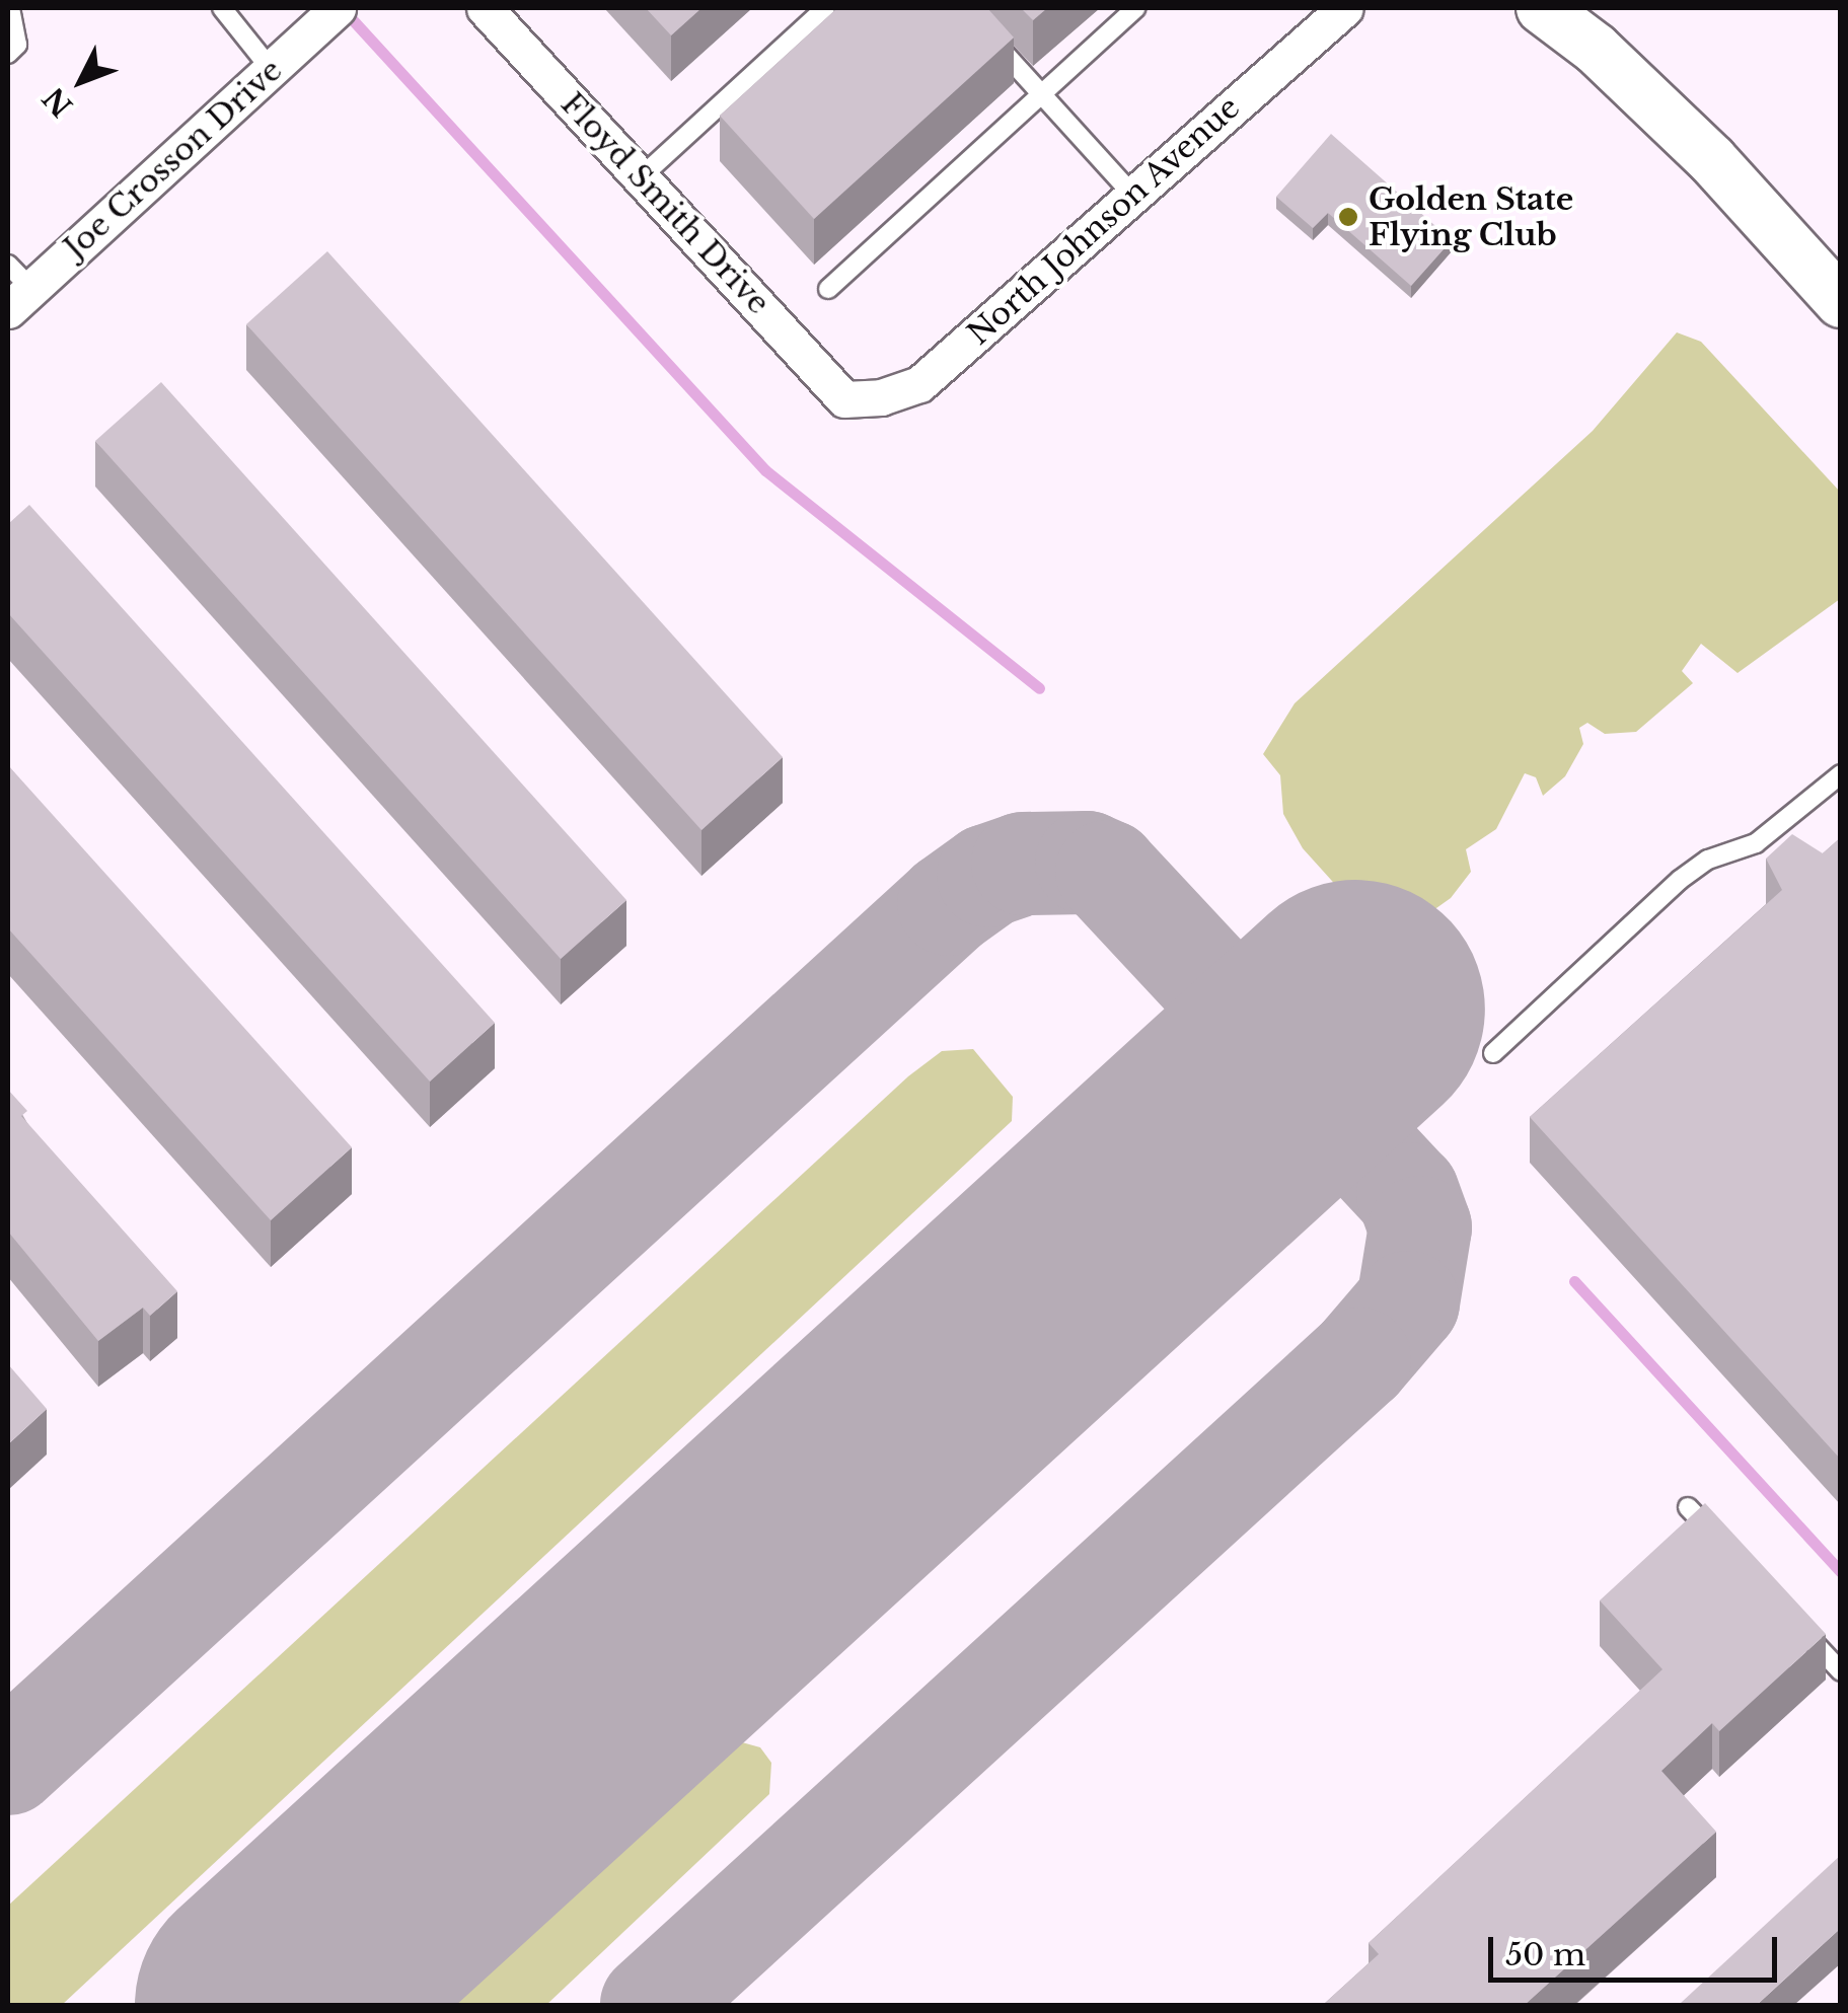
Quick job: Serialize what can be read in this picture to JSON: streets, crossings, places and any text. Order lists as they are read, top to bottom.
{
  "streets": {
    "street": ["Joe Crosson Drive", "Floyd Smith Drive", "North Johnson Avenue"]
  },
  "crossings": [
    ["Floyd Smith Drive", "North Johnson Avenue"]
  ],
  "places": ["Golden State Flying Club"],
  "scale_bar": "50 m",
  "north": "bottom left"
}
